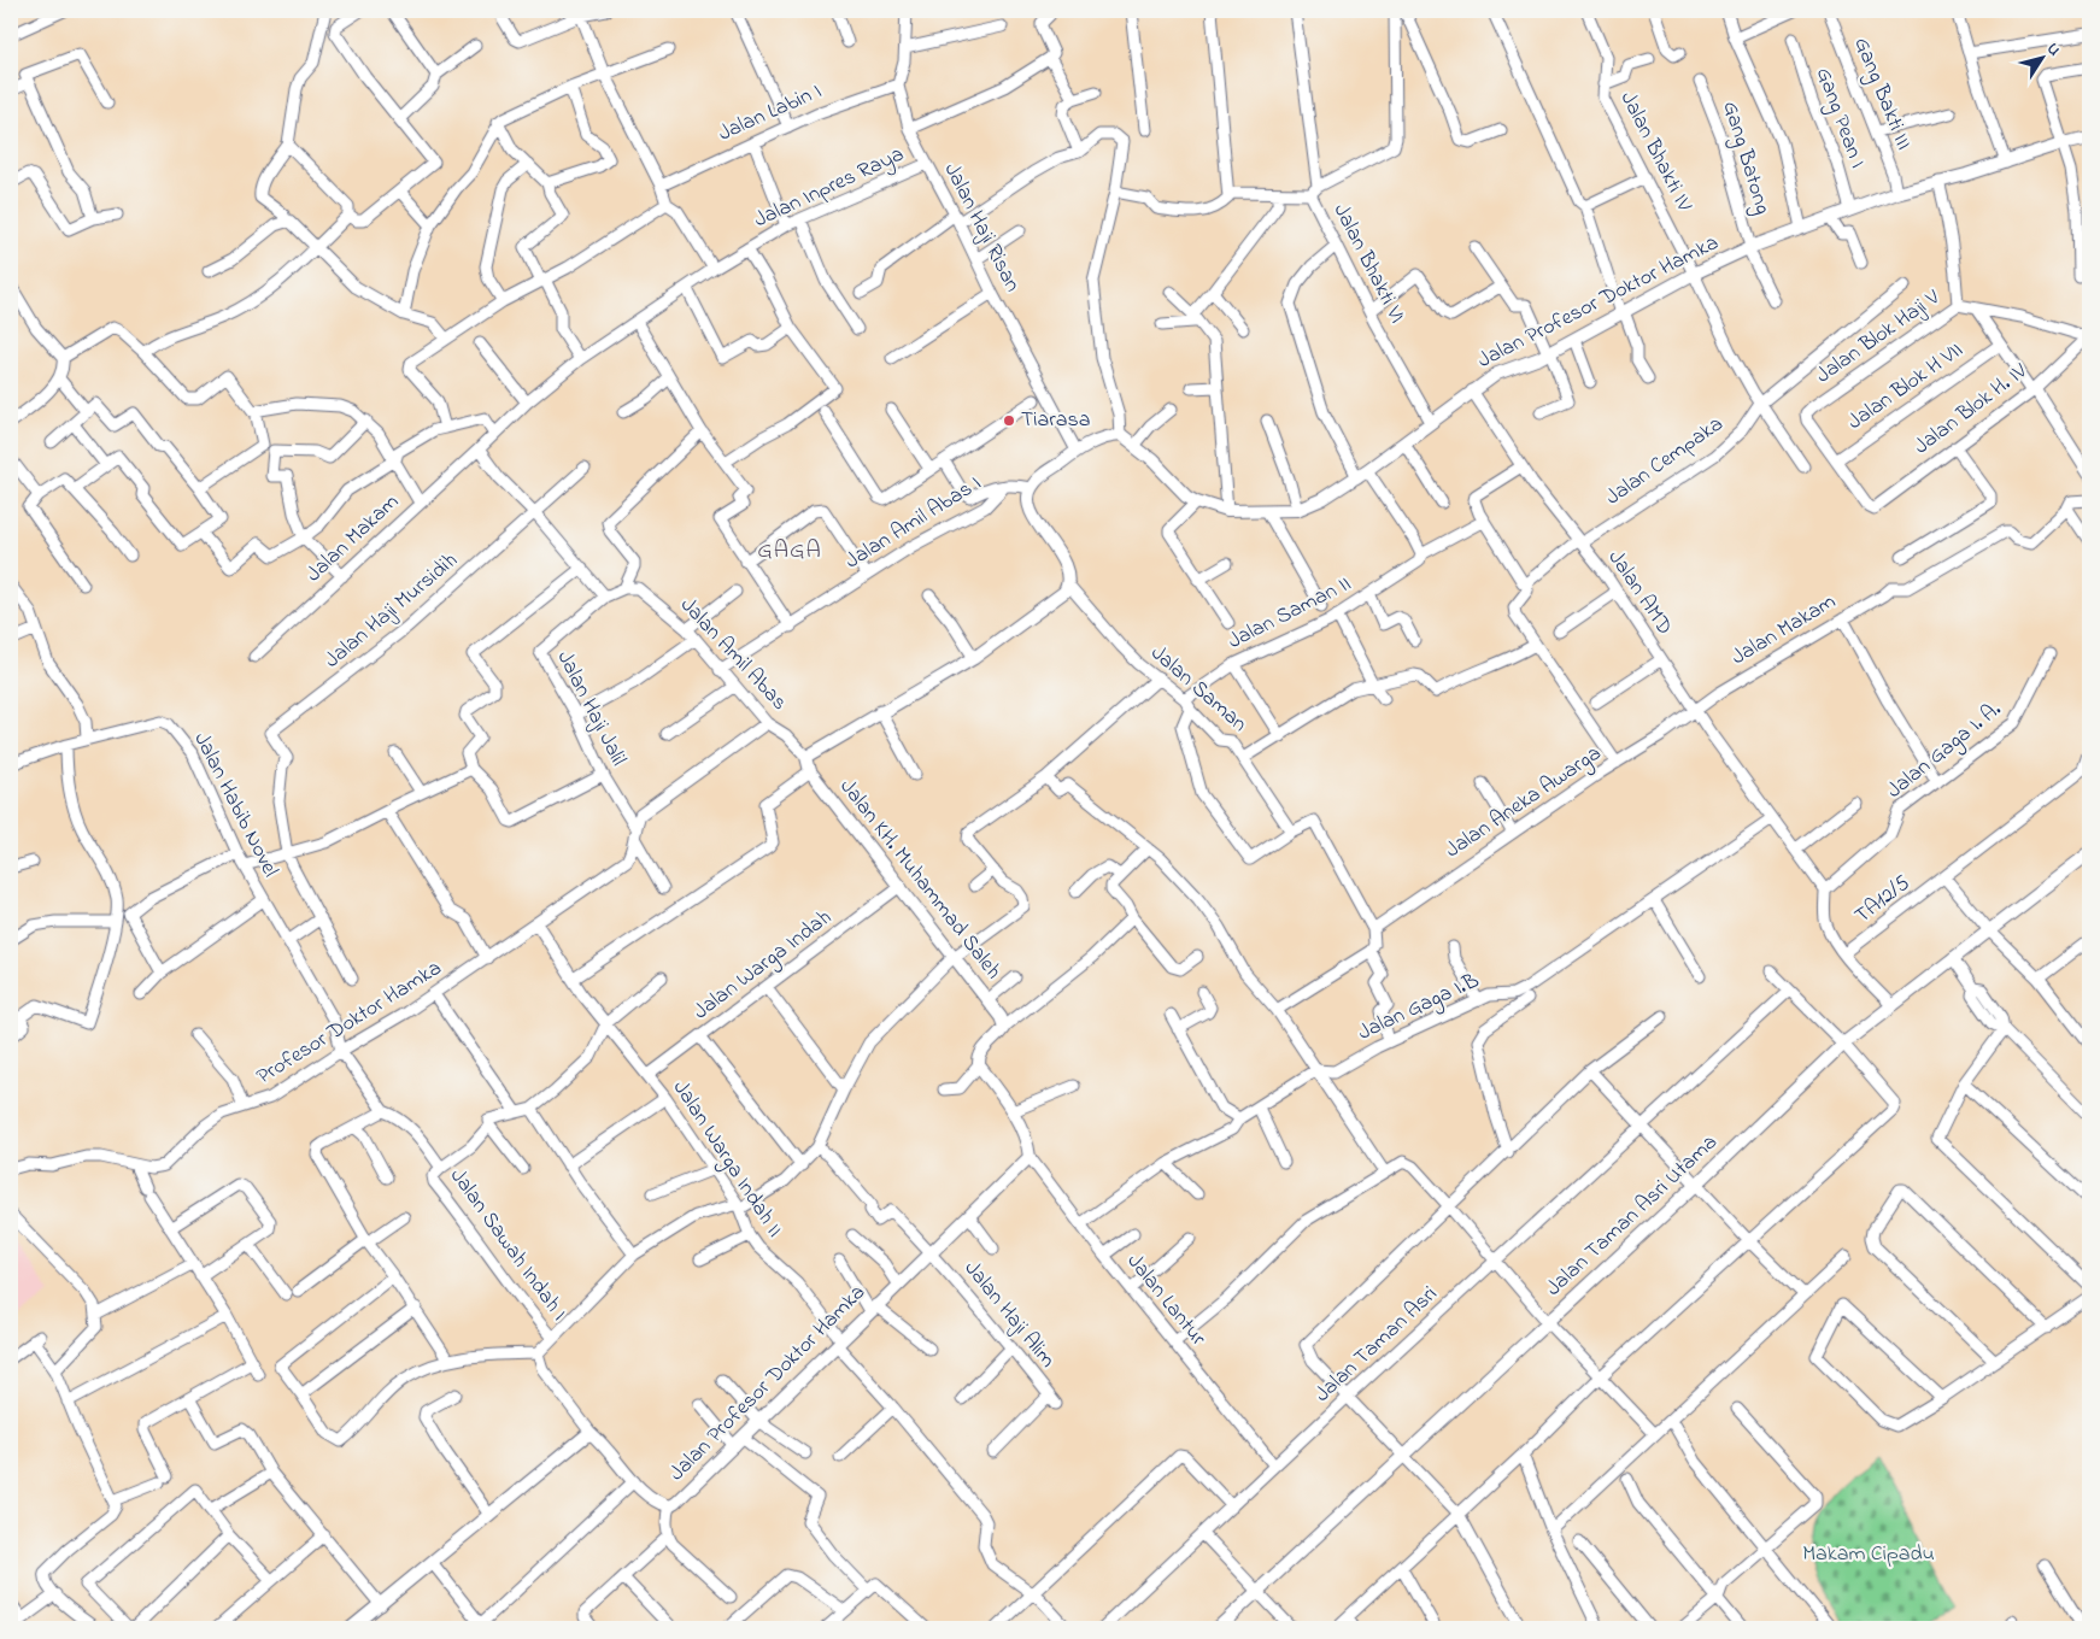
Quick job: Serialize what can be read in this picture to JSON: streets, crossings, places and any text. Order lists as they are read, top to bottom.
{
  "streets": {
    "street": [
      "Gang Bakti III",
      "Jalan Labin I",
      "Gang Pean I",
      "Jalan Bhakti IV",
      "Gang Batong",
      "Jalan Inpres Raya",
      "Jalan Haji Risan",
      "Jalan Bhakti VI",
      "Jalan Profesor Doktor Hamka",
      "Jalan Blok Haji V",
      "Jalan Blok H VII",
      "Jalan Blok H. IV",
      "Jalan Cempaka",
      "Jalan Amil Abas I",
      "Jalan Makam",
      "Jalan AMD",
      "Jalan Haji Mursidih",
      "Jalan Saman II",
      "Jalan Amil Abas",
      "Jalan Saman",
      "Jalan Haji Jalil",
      "Jalan Gaga I. A.",
      "Jalan Aneka Awarga",
      "Jalan Habib Novel",
      "Jalan KH. Muhammad Saleh",
      "TA12/5",
      "Jalan Warga Indah",
      "Jalan Gaga I.B",
      "Profesor Doktor Hamka",
      "Jalan Warga Indah II",
      "Jalan Taman Asri Utama",
      "Jalan Sawah Indah I",
      "Jalan Lantur",
      "Jalan Haji Alim",
      "Jalan Taman Asri"
    ]
  },
  "crossings": [
    ["Gang Bakti III", "Jalan Profesor Doktor Hamka"],
    ["Jalan Labin I", "Jalan Haji Risan"],
    ["Gang Pean I", "Jalan Profesor Doktor Hamka"],
    ["Jalan Bhakti IV", "Jalan Profesor Doktor Hamka"],
    ["Gang Batong", "Jalan Profesor Doktor Hamka"],
    ["Jalan Inpres Raya", "Jalan Haji Risan"],
    ["Jalan Inpres Raya", "Jalan Makam"],
    ["Jalan Bhakti VI", "Jalan Profesor Doktor Hamka"],
    ["Jalan Profesor Doktor Hamka", "Jalan AMD"],
    ["Jalan Profesor Doktor Hamka", "Jalan Warga Indah II"],
    ["Jalan Profesor Doktor Hamka", "Jalan Lantur"],
    ["Jalan Profesor Doktor Hamka", "Jalan Haji Alim"],
    ["Jalan Blok Haji V", "Jalan Blok H VII"],
    ["Jalan Blok Haji V", "Jalan Blok H. IV"],
    ["Jalan Blok H VII", "Jalan Blok H. IV"],
    ["Jalan Cempaka", "Jalan AMD"],
    ["Jalan Amil Abas I", "Jalan Amil Abas"],
    ["Jalan Makam", "Jalan AMD"],
    ["Jalan Makam", "Jalan Aneka Awarga"],
    ["Jalan AMD", "Jalan Gaga I. A."],
    ["Jalan AMD", "Jalan Aneka Awarga"],
    ["Jalan AMD", "Jalan Gaga I.B"],
    ["Jalan Saman II", "Jalan Saman"],
    ["Jalan Amil Abas", "Jalan KH. Muhammad Saleh"],
    ["Jalan Amil Abas", "Profesor Doktor Hamka"],
    ["Jalan Haji Jalil", "Profesor Doktor Hamka"],
    ["Jalan Habib Novel", "Profesor Doktor Hamka"],
    ["Jalan KH. Muhammad Saleh", "Jalan Warga Indah"],
    ["Jalan Warga Indah", "Jalan Warga Indah II"],
    ["Jalan Gaga I.B", "Jalan Lantur"],
    ["Profesor Doktor Hamka", "Jalan Warga Indah II"],
    ["Jalan Lantur", "Jalan Taman Asri"]
  ],
  "districts": ["GAGA"],
  "parks": ["Makam Cipadu"],
  "places": ["Tiarasa"],
  "north": "top right"
}
